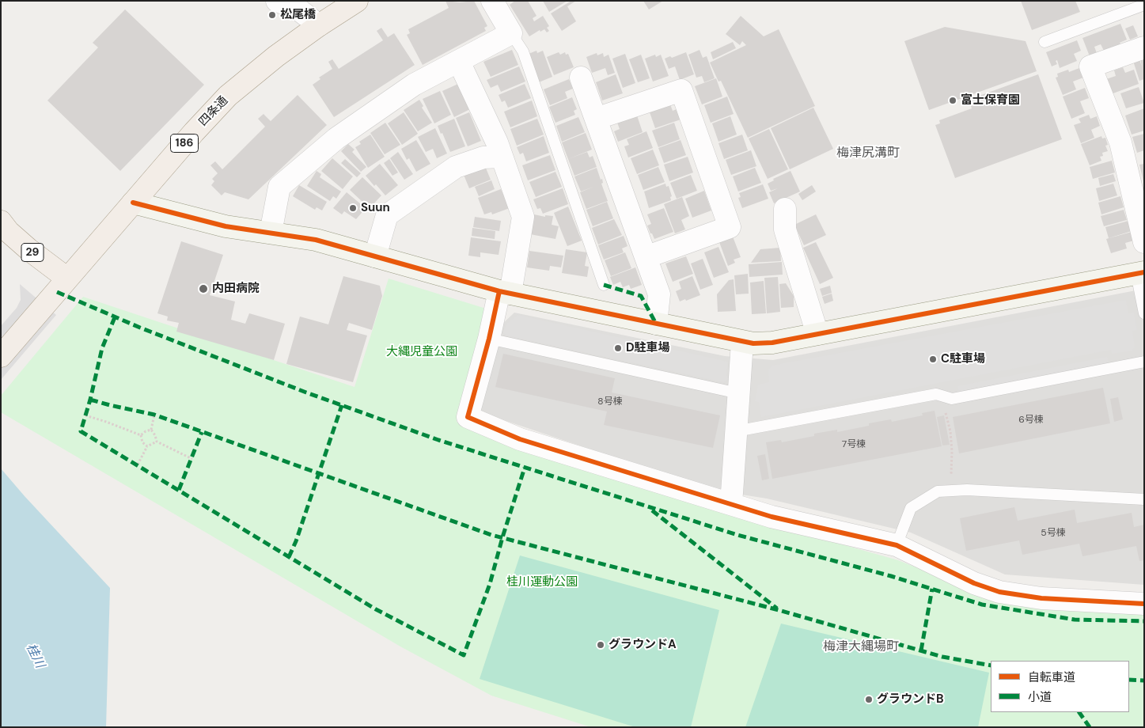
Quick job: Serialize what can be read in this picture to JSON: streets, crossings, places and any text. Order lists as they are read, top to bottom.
{
  "streets": {
    "main road": ["四条通", "186", "29"]
  },
  "crossings": [
    ["四条通", "29"]
  ],
  "districts": ["梅津尻溝町", "梅津大縄場町"],
  "water": ["桂川"],
  "parks": ["大縄児童公園", "桂川運動公園"],
  "places": [
    "松尾橋",
    "富士保育園",
    "Suun",
    "内田病院",
    "D駐車場",
    "C駐車場",
    "グラウンドA",
    "グラウンドB"
  ],
  "house_numbers": [
    "8号棟",
    "6号棟",
    "7号棟",
    "5号棟"
  ],
  "legend": ["自転車道", "小道"]
}
